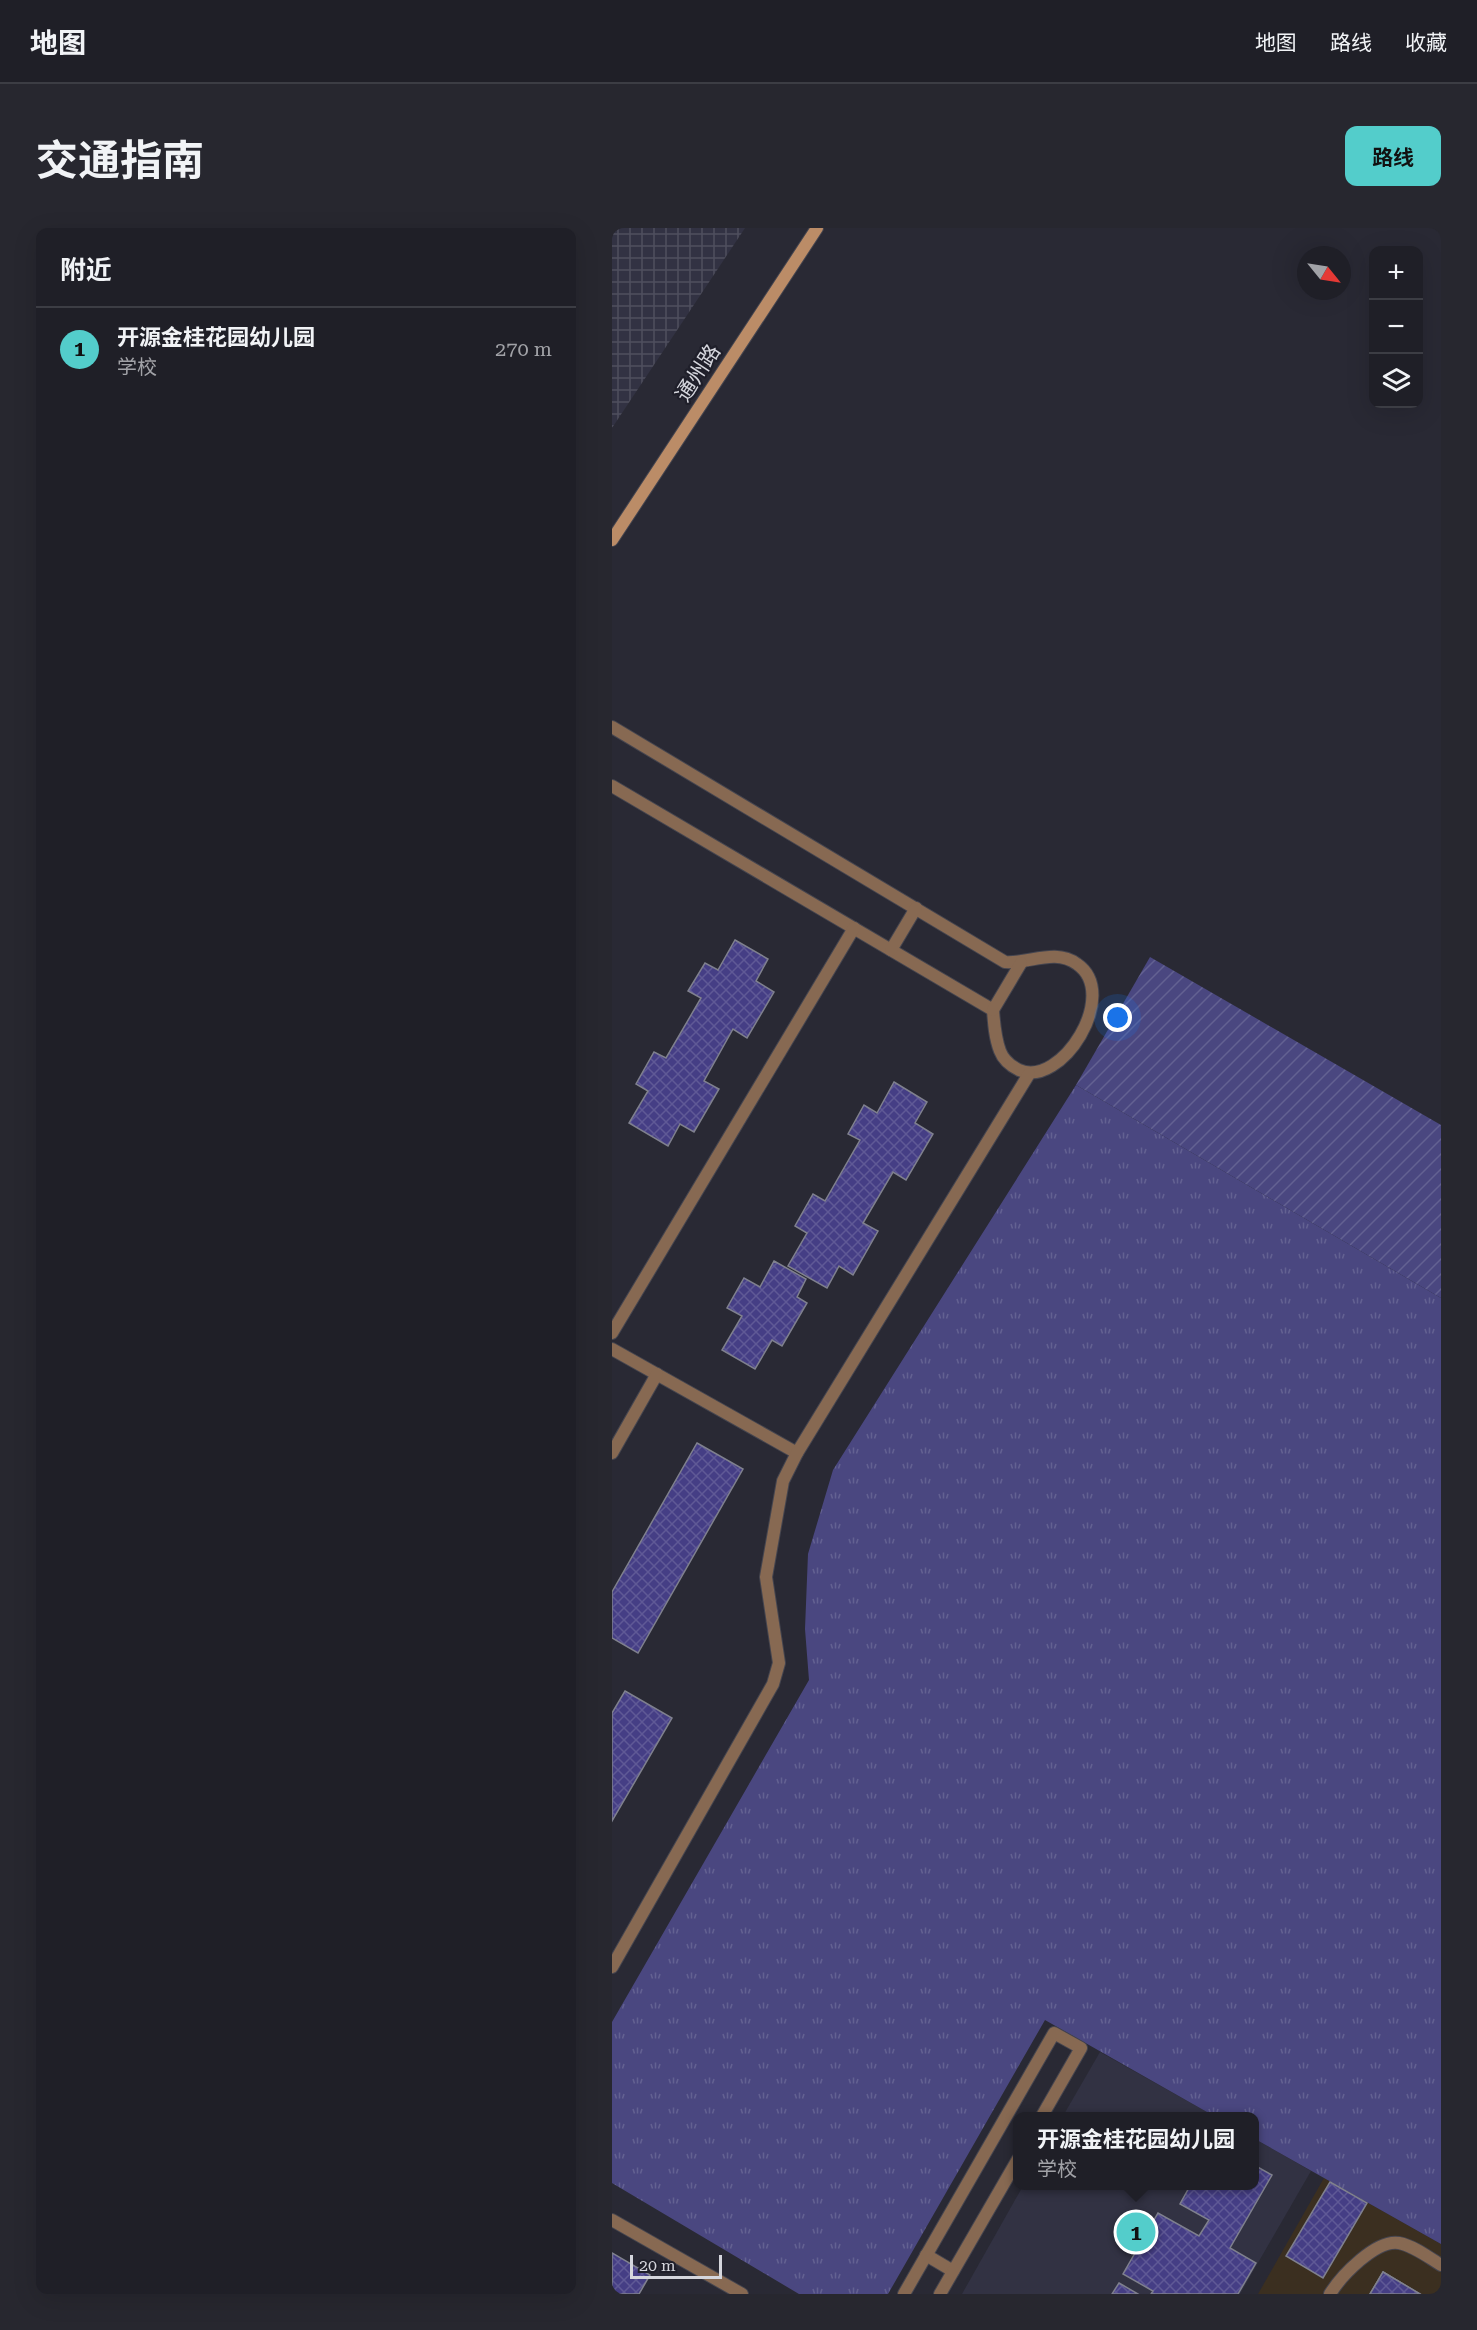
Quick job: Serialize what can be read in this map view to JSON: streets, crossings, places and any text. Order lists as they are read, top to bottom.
{
  "streets": {
    "street": ["通州路"]
  },
  "scale_bar": "20 m",
  "north": "bottom right",
  "page": {
    "header": "地图",
    "nav": ["地图", "路线", "收藏"],
    "title": "交通指南",
    "buttons": "路线",
    "heading": "附近",
    "map_buttons": ["+", "−"],
    "list": [
      {
        "mark": "1",
        "name": "开源金桂花园幼儿园",
        "note": "学校",
        "value": "270 m"
      }
    ],
    "popup": ["开源金桂花园幼儿园", "学校"],
    "pins": "1",
    "scale": "20 m"
  }
}
